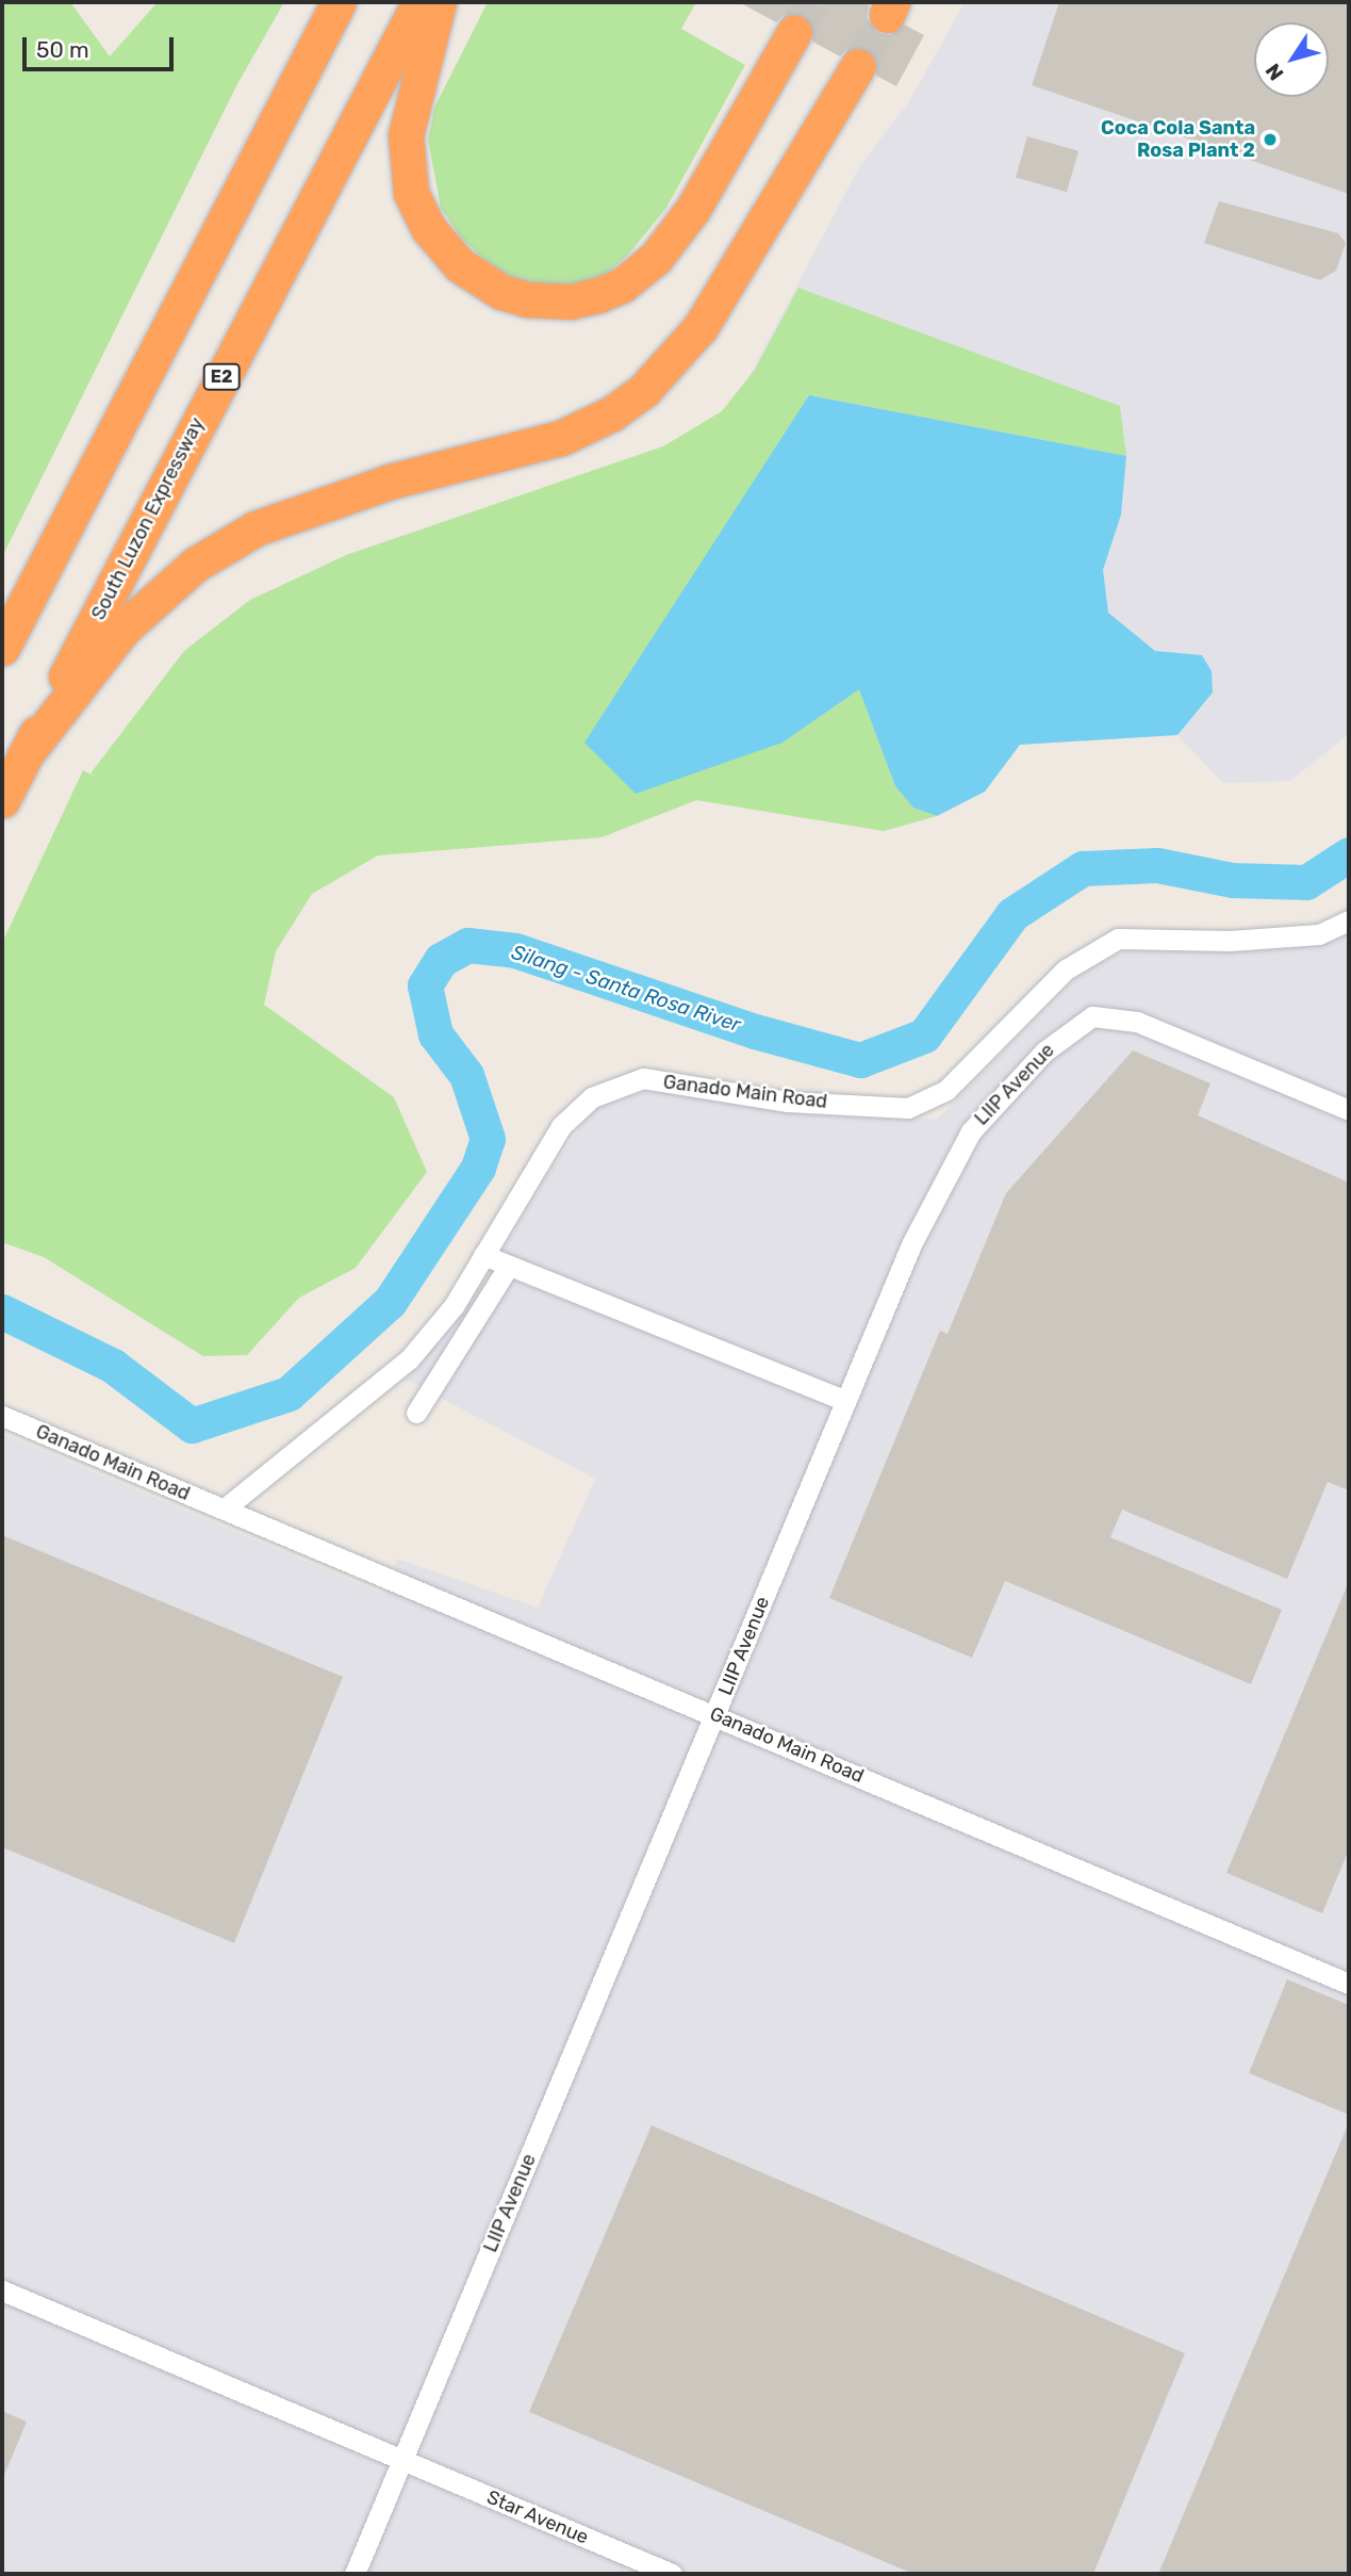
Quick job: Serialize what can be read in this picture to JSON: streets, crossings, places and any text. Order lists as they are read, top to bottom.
{
  "streets": {
    "highway": ["E2", "South Luzon Expressway"],
    "street": ["LIIP Avenue", "Ganado Main Road", "Star Avenue"]
  },
  "crossings": [
    ["LIIP Avenue", "Ganado Main Road"],
    ["LIIP Avenue", "Star Avenue"]
  ],
  "water": ["Silang - Santa Rosa River"],
  "places": ["Coca Cola Santa Rosa Plant 2"],
  "scale_bar": "50 m",
  "north": "bottom left"
}
